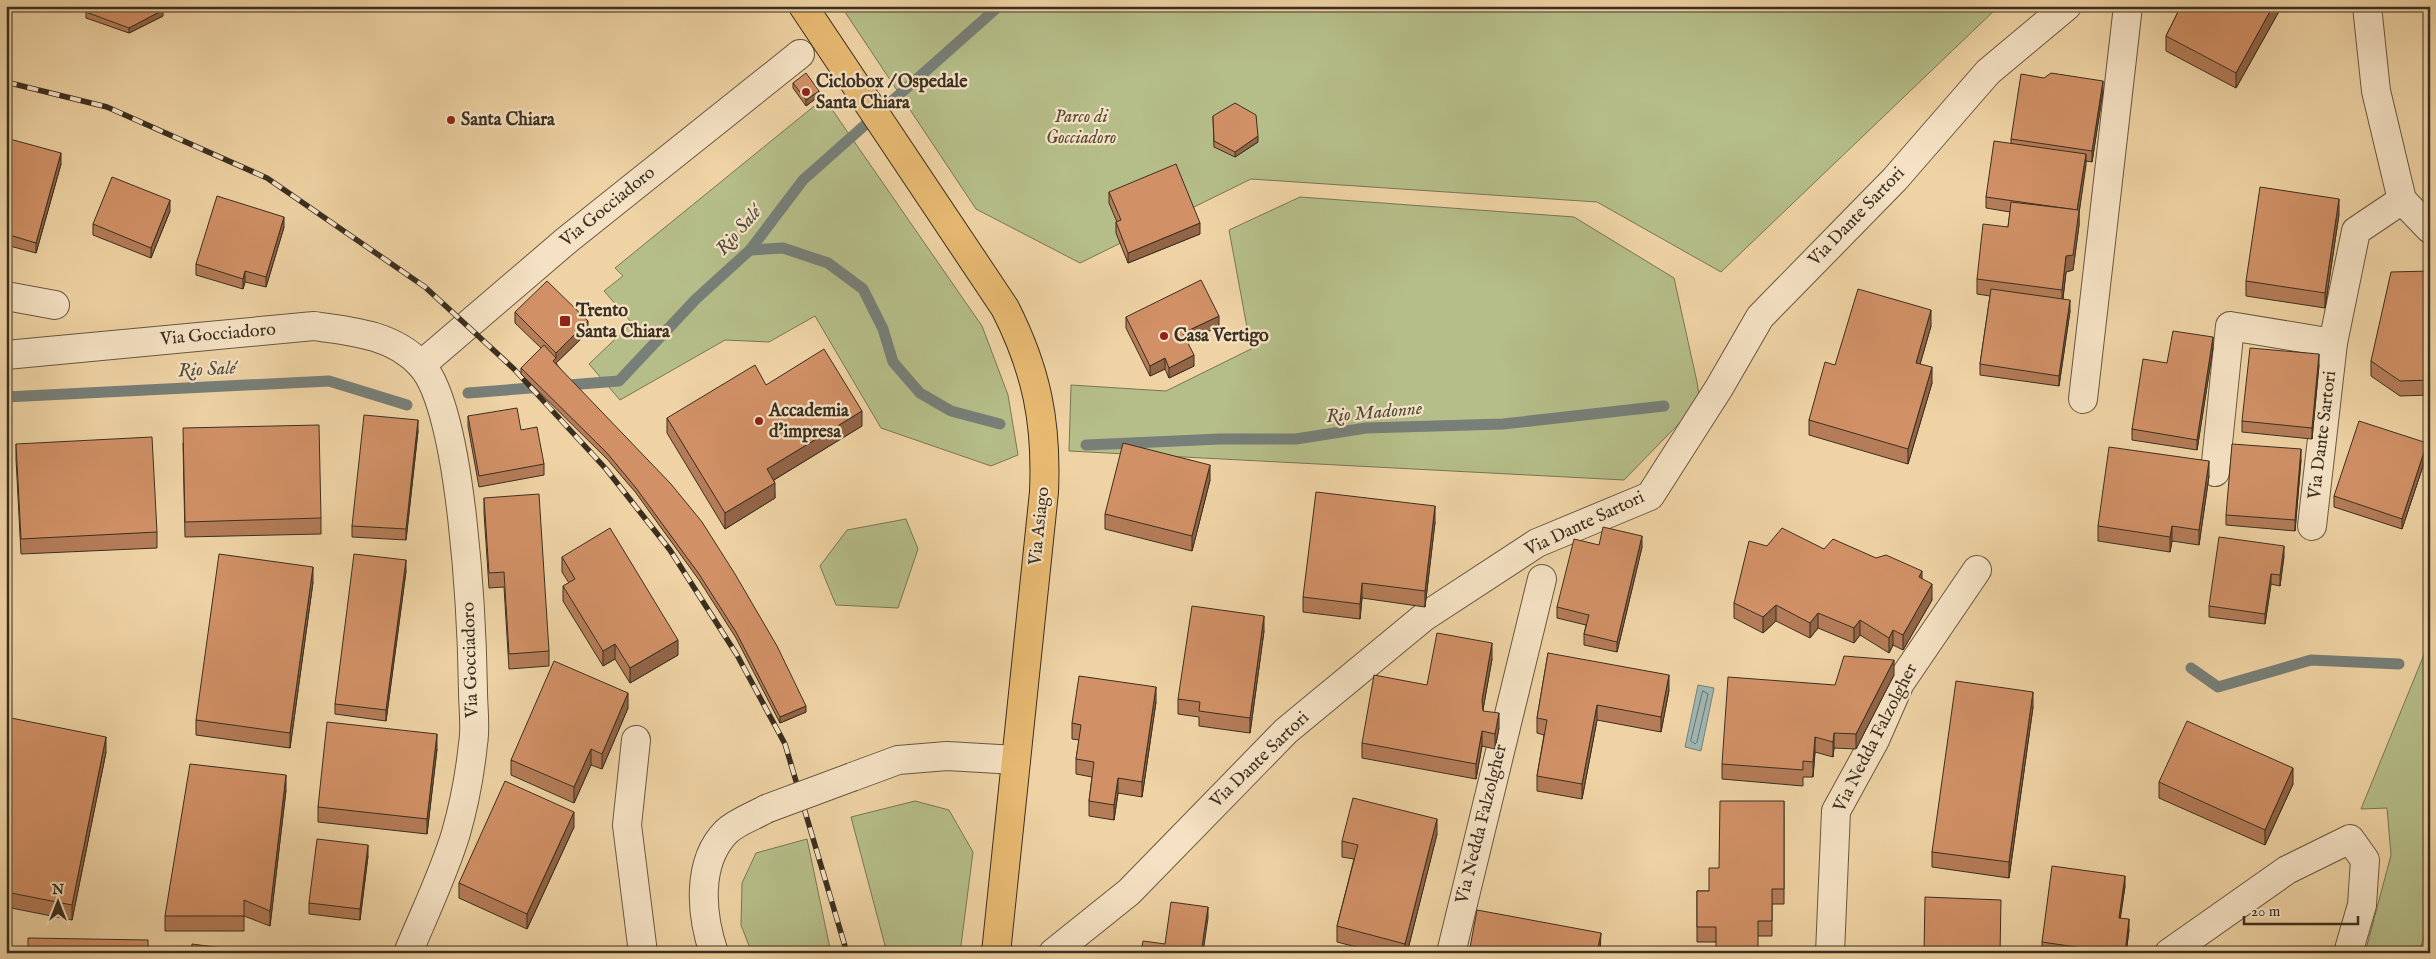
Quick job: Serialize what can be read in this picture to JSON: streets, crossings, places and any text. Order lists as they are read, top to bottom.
{
  "streets": {
    "main road": ["Via Asiago"],
    "street": ["Via Gocciadoro", "Via Dante Sartori", "Via Nedda Falzolgher"]
  },
  "water": ["Rio Salé", "Rio Madonne"],
  "parks": ["Parco di Gocciadoro"],
  "places": {
    "other": [
      "Ciclobox / Ospedale Santa Chiara",
      "Santa Chiara",
      "Casa Vertigo",
      "Accademia d'impresa"
    ],
    "transit": ["Trento Santa Chiara"]
  },
  "scale_bar": "20 m",
  "north": "top"
}
